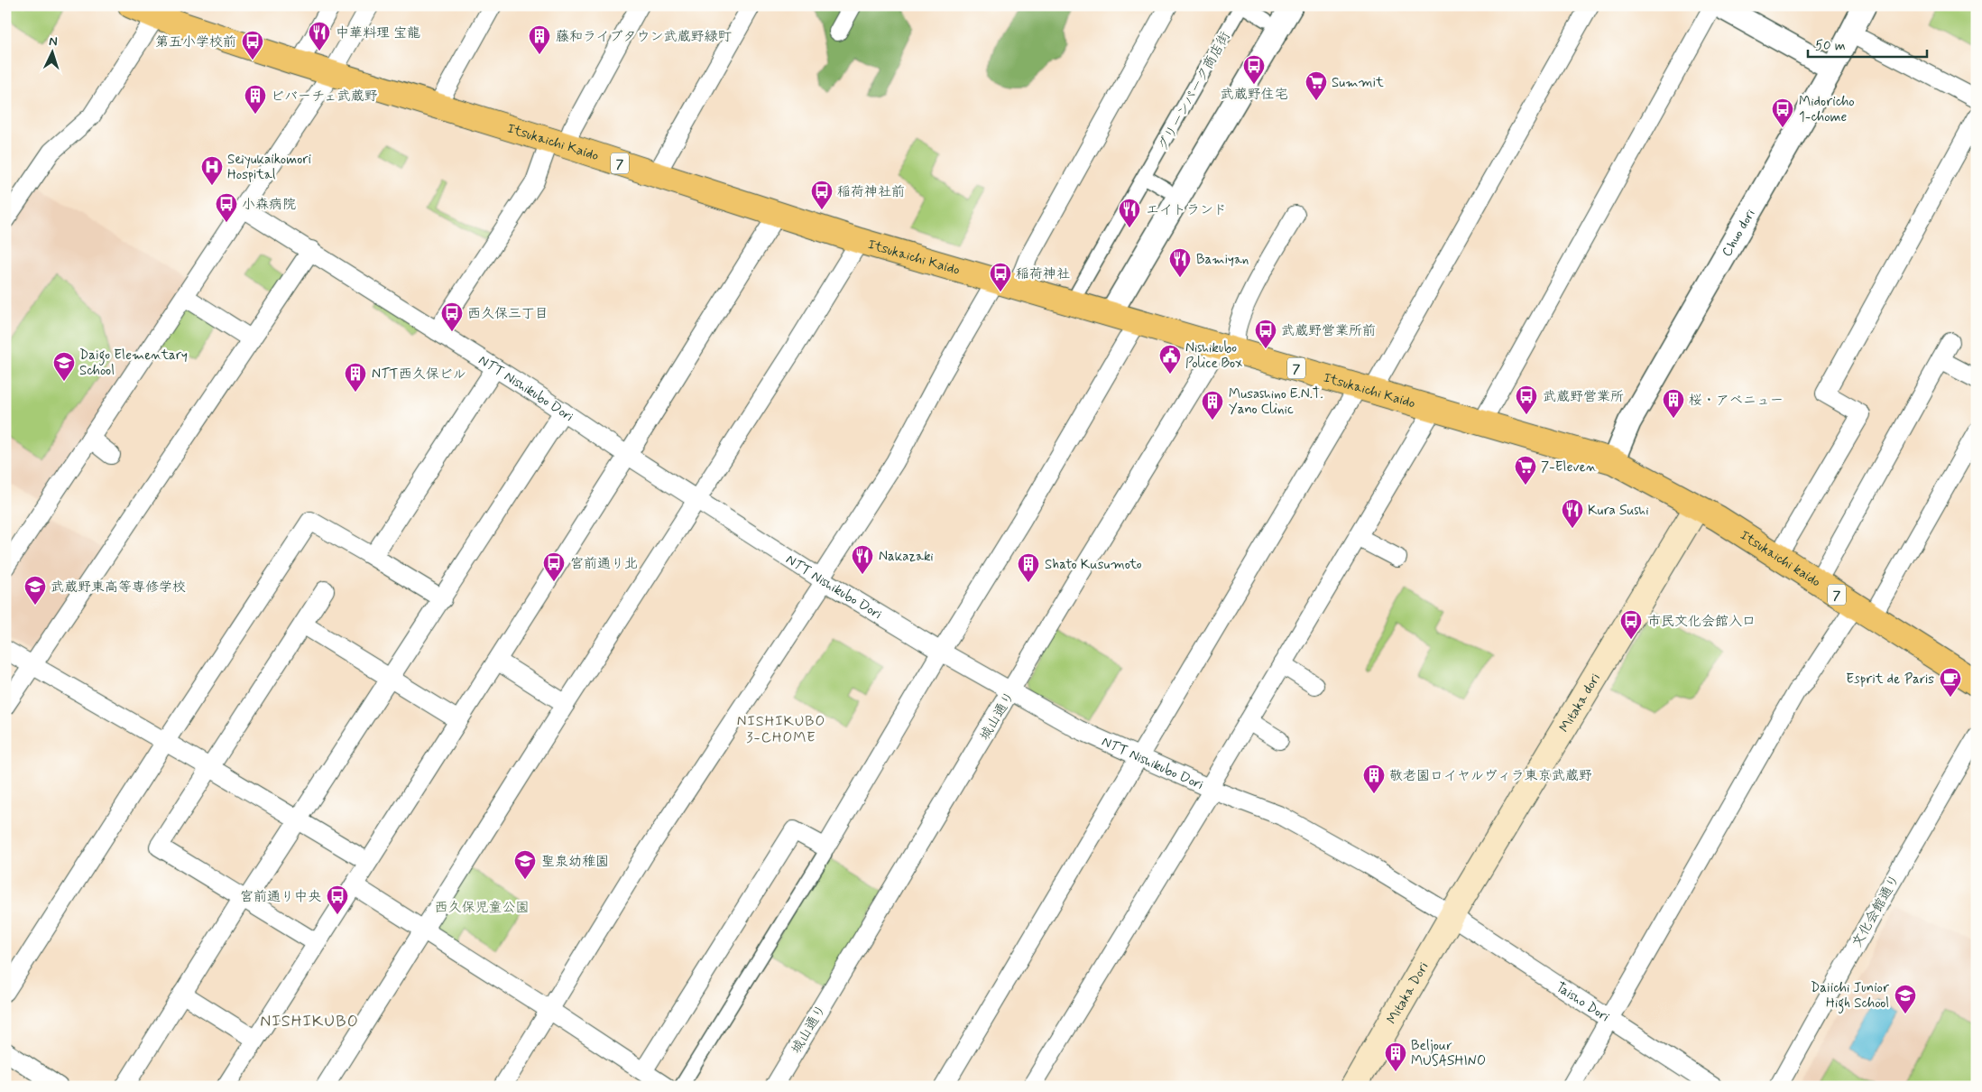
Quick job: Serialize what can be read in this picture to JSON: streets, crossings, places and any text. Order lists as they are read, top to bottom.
{
  "streets": {
    "main road": [
      "Itsukaichi Kaido",
      "7",
      "Itsukaichi kaido",
      "Mitaka dori",
      "Mitaka Dori"
    ],
    "street": [
      "グリーンパーク商店街",
      "Chuo dori",
      "NTT Nishikubo Dori",
      "城山通り",
      "文化会館通り",
      "Taisho Dori"
    ]
  },
  "crossings": [
    ["Itsukaichi Kaido", "Chuo dori"],
    ["Itsukaichi Kaido", "Itsukaichi kaido"],
    ["Itsukaichi Kaido", "Mitaka dori"],
    ["Itsukaichi Kaido", "城山通り"],
    ["NTT Nishikubo Dori", "Mitaka dori"],
    ["NTT Nishikubo Dori", "城山通り"],
    ["NTT Nishikubo Dori", "Mitaka Dori"],
    ["NTT Nishikubo Dori", "Taisho Dori"],
    ["Itsukaichi kaido", "Mitaka dori"],
    ["Mitaka dori", "Mitaka Dori"],
    ["Mitaka dori", "Taisho Dori"],
    ["Mitaka Dori", "Taisho Dori"]
  ],
  "districts": ["NISHIKUBO 3-CHOME", "NISHIKUBO"],
  "parks": ["西久保児童公園"],
  "places": {
    "restaurant": [
      "中華料理 宝龍",
      "エイトランド",
      "Bamiyan",
      "Kura Sushi",
      "Nakazaki"
    ],
    "building": [
      "藤和ライブタウン武蔵野緑町",
      "ビバーチェ武蔵野",
      "NTT西久保ビル",
      "桜・アベニュー",
      "Musashino E.N.T. Yano Clinic",
      "Shato Kusumoto",
      "敬老園ロイヤルヴィラ東京武蔵野",
      "Beljour MUSASHINO"
    ],
    "bus stop": [
      "第五小学校前",
      "武蔵野住宅",
      "Midoricho 1-chome",
      "稲荷神社前",
      "小森病院",
      "稲荷神社",
      "西久保三丁目",
      "武蔵野営業所前",
      "武蔵野営業所",
      "宮前通り北",
      "市民文化会館入口",
      "宮前通り中央"
    ],
    "supermarket": ["Summit", "7-Eleven"],
    "hospital": ["Seiyukaikomori Hospital"],
    "public building": ["Nishikubo Police Box"],
    "school or university": [
      "Daigo Elementary School",
      "武蔵野東高等専修学校",
      "聖泉幼稚園",
      "Daiichi Junior High School"
    ],
    "cafe": ["Esprit de Paris"]
  },
  "scale_bar": "50 m",
  "north": "top"
}
